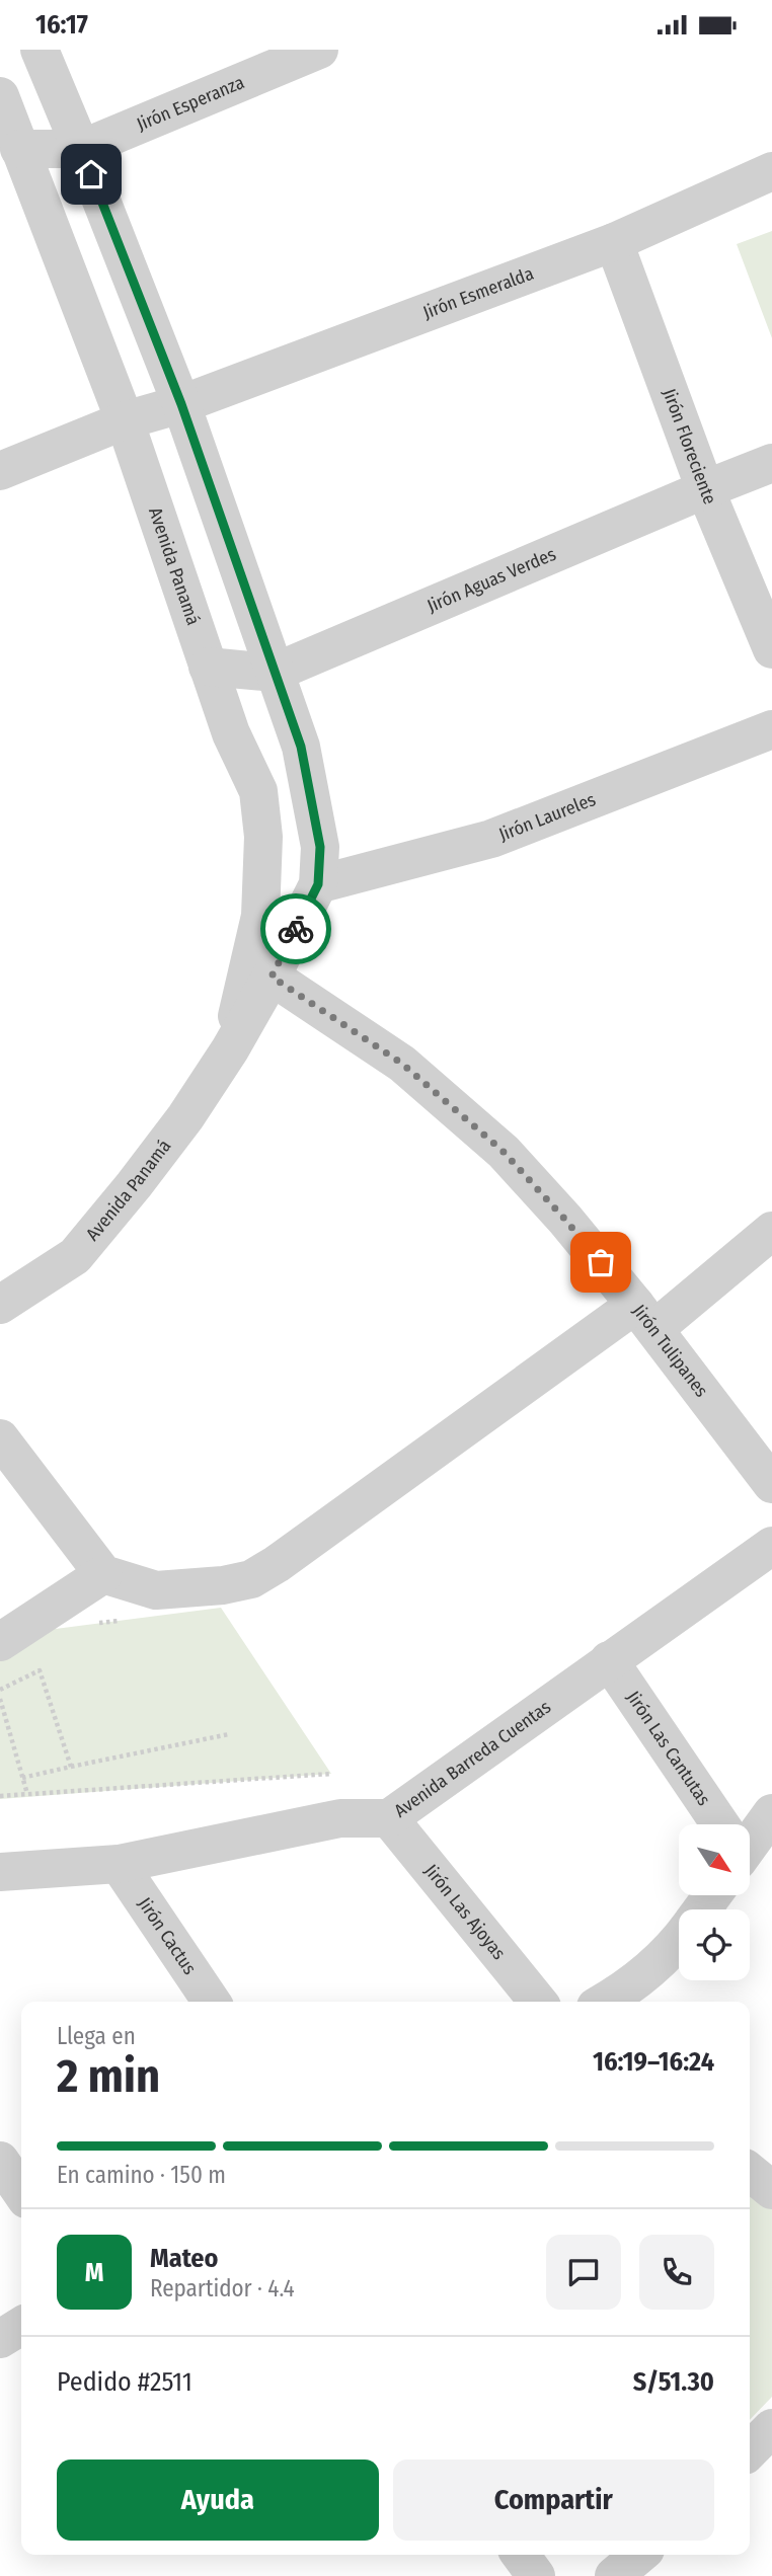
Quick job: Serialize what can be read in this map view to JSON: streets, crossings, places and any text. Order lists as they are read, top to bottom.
{
  "streets": {
    "street": [
      "Jirón Esperanza",
      "Jirón Esmeralda",
      "Jirón Floreciente",
      "Avenida Panamá",
      "Jirón Aguas Verdes",
      "Jirón Laureles",
      "Jirón Tulipanes",
      "Jirón Las Cantutas",
      "Avenida Barreda Cuentas",
      "Jirón Las Ajoyas",
      "Jirón Cactus"
    ]
  },
  "crossings": [
    ["Jirón Esperanza", "Avenida Panamá"],
    ["Jirón Esmeralda", "Jirón Floreciente"],
    ["Jirón Esmeralda", "Avenida Panamá"],
    ["Jirón Floreciente", "Jirón Aguas Verdes"],
    ["Avenida Panamá", "Jirón Aguas Verdes"],
    ["Avenida Panamá", "Jirón Laureles"],
    ["Avenida Panamá", "Jirón Tulipanes"],
    ["Jirón Las Cantutas", "Avenida Barreda Cuentas"],
    ["Avenida Barreda Cuentas", "Jirón Las Ajoyas"],
    ["Avenida Barreda Cuentas", "Jirón Cactus"]
  ],
  "north": "bottom right",
  "page": {
    "status": "16:17",
    "heading": ["2 min", "Llega en", "16:19–16:24"],
    "panel": [
      "Mateo",
      "Repartidor · 4.4",
      "Pedido #2511",
      "S/51.30"
    ],
    "bar": "En camino · 150 m",
    "round": "M",
    "buttons": ["Ayuda", "Compartir"]
  }
}
